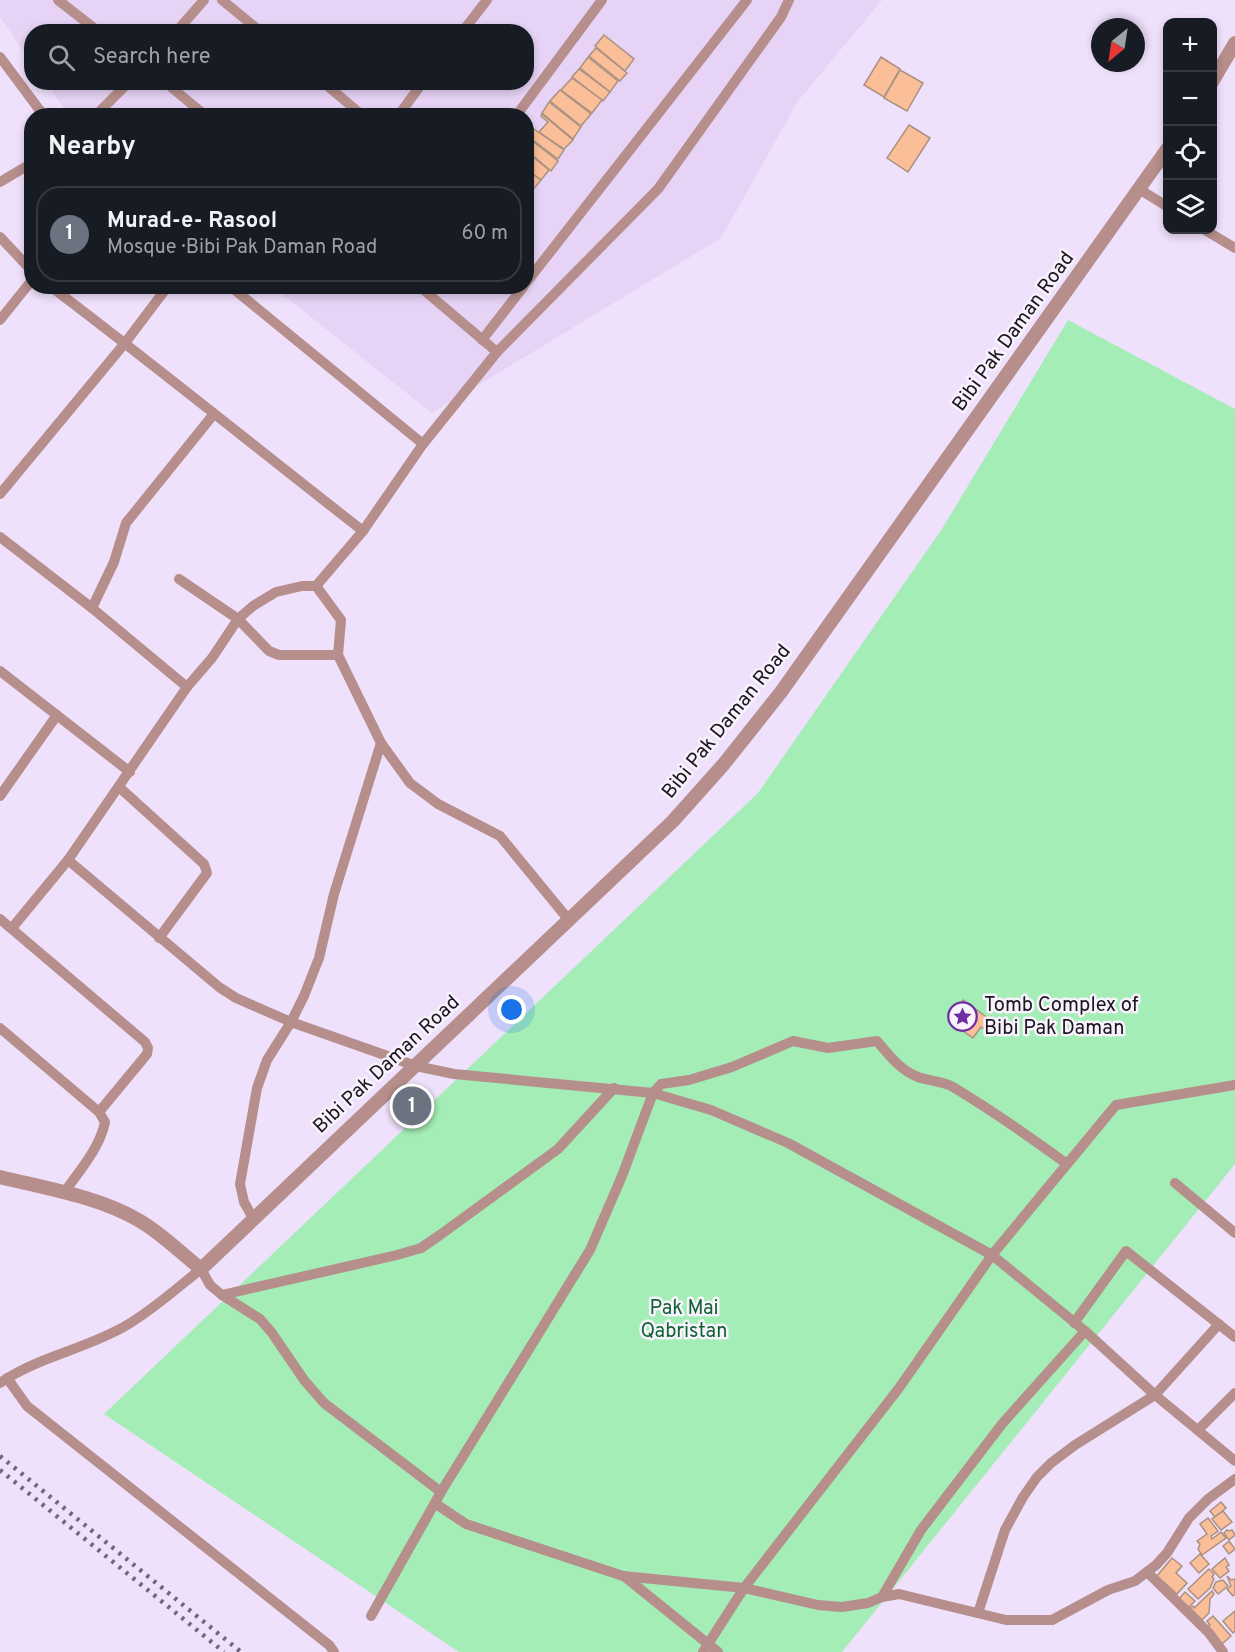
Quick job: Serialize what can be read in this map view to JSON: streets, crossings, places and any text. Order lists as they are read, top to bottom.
{
  "streets": {
    "street": ["Bibi Pak Daman Road"]
  },
  "parks": ["Pak Mai Qabristan"],
  "places": {
    "place": ["Tomb Complex of Bibi Pak Daman"]
  },
  "north": "bottom left",
  "page": {
    "map_buttons": ["+", "−"],
    "search": "Search here",
    "heading": "Nearby",
    "list": [
      {
        "mark": "1",
        "name": "Murad-e- Rasool",
        "note": "Mosque · Bibi Pak Daman Road",
        "value": "60 m"
      }
    ],
    "pins": "1"
  }
}
